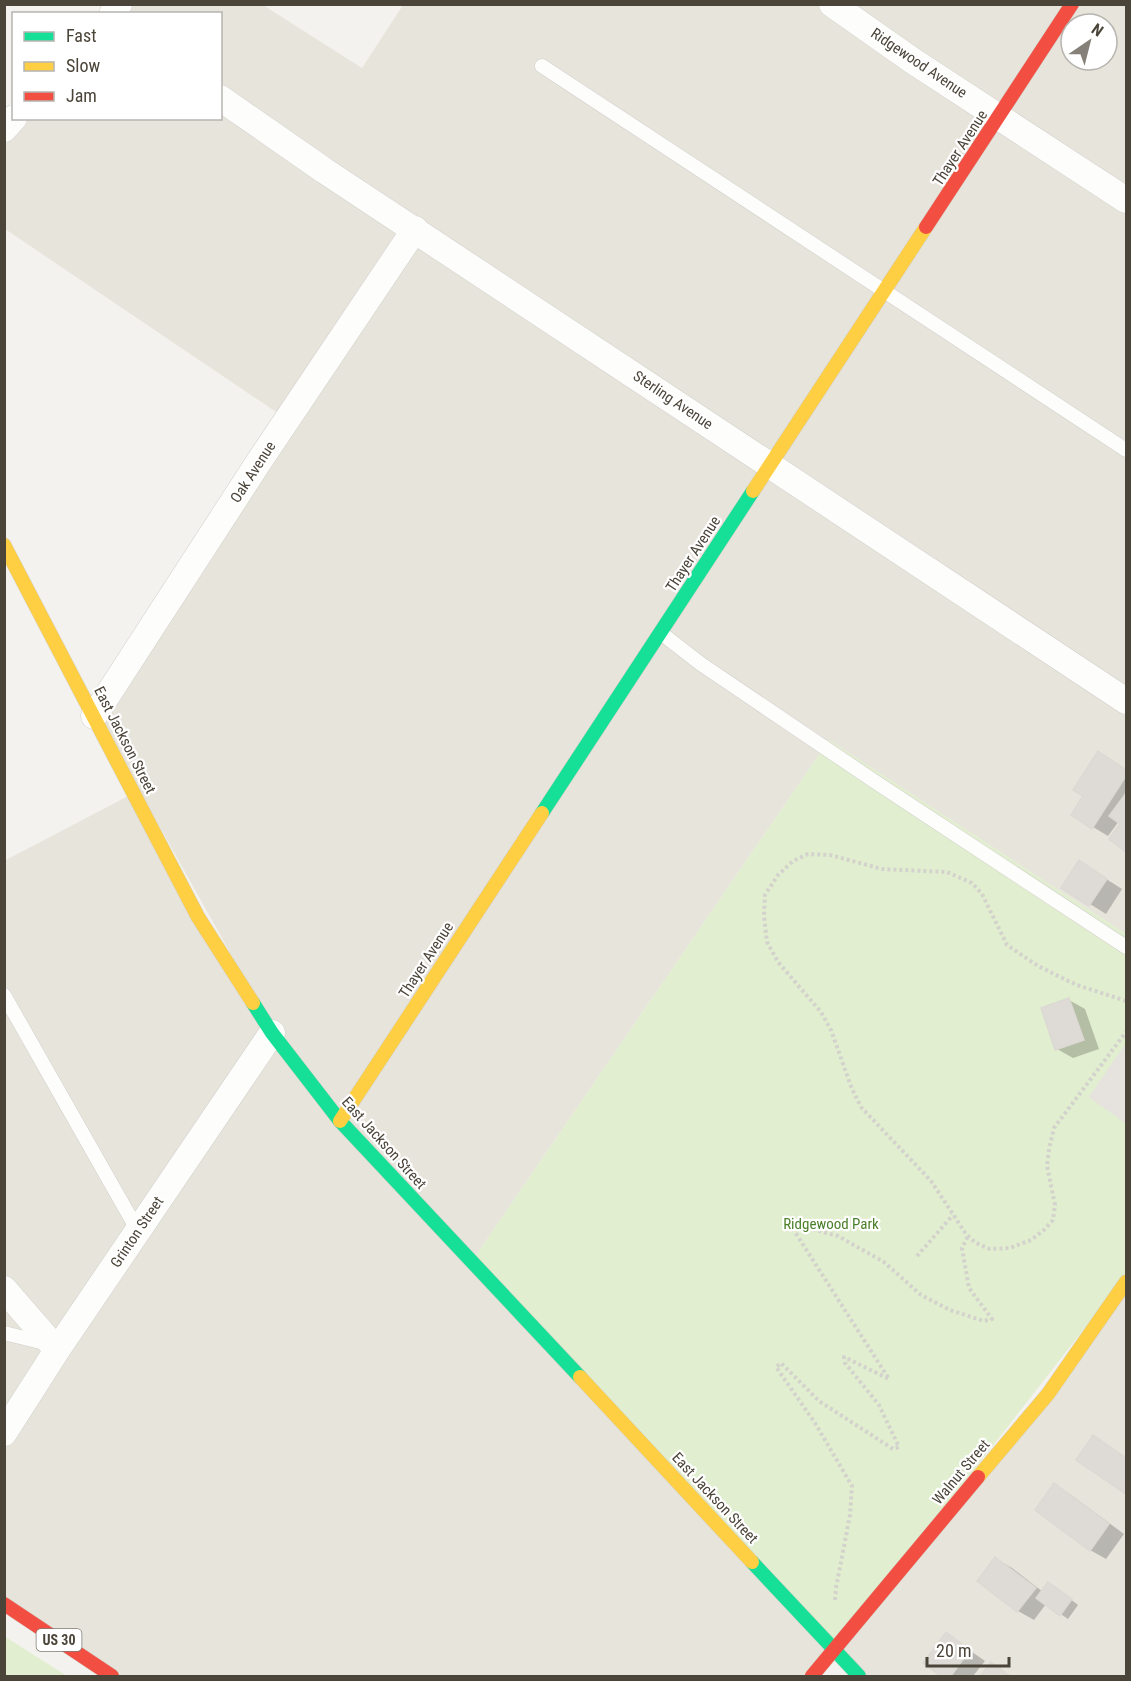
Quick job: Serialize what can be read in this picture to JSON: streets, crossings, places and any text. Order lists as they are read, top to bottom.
{
  "streets": {
    "street": [
      "Ridgewood Avenue",
      "Thayer Avenue",
      "Sterling Avenue",
      "Oak Avenue",
      "East Jackson Street",
      "Grinton Street",
      "Walnut Street",
      "US 30"
    ]
  },
  "crossings": [
    ["Ridgewood Avenue", "Thayer Avenue"],
    ["Thayer Avenue", "Sterling Avenue"],
    ["Thayer Avenue", "East Jackson Street"],
    ["Sterling Avenue", "Oak Avenue"],
    ["Oak Avenue", "East Jackson Street"],
    ["East Jackson Street", "Grinton Street"],
    ["East Jackson Street", "Walnut Street"]
  ],
  "parks": ["Ridgewood Park"],
  "legend": ["Fast", "Slow", "Jam"],
  "scale_bar": "20 m",
  "north": "top right"
}
